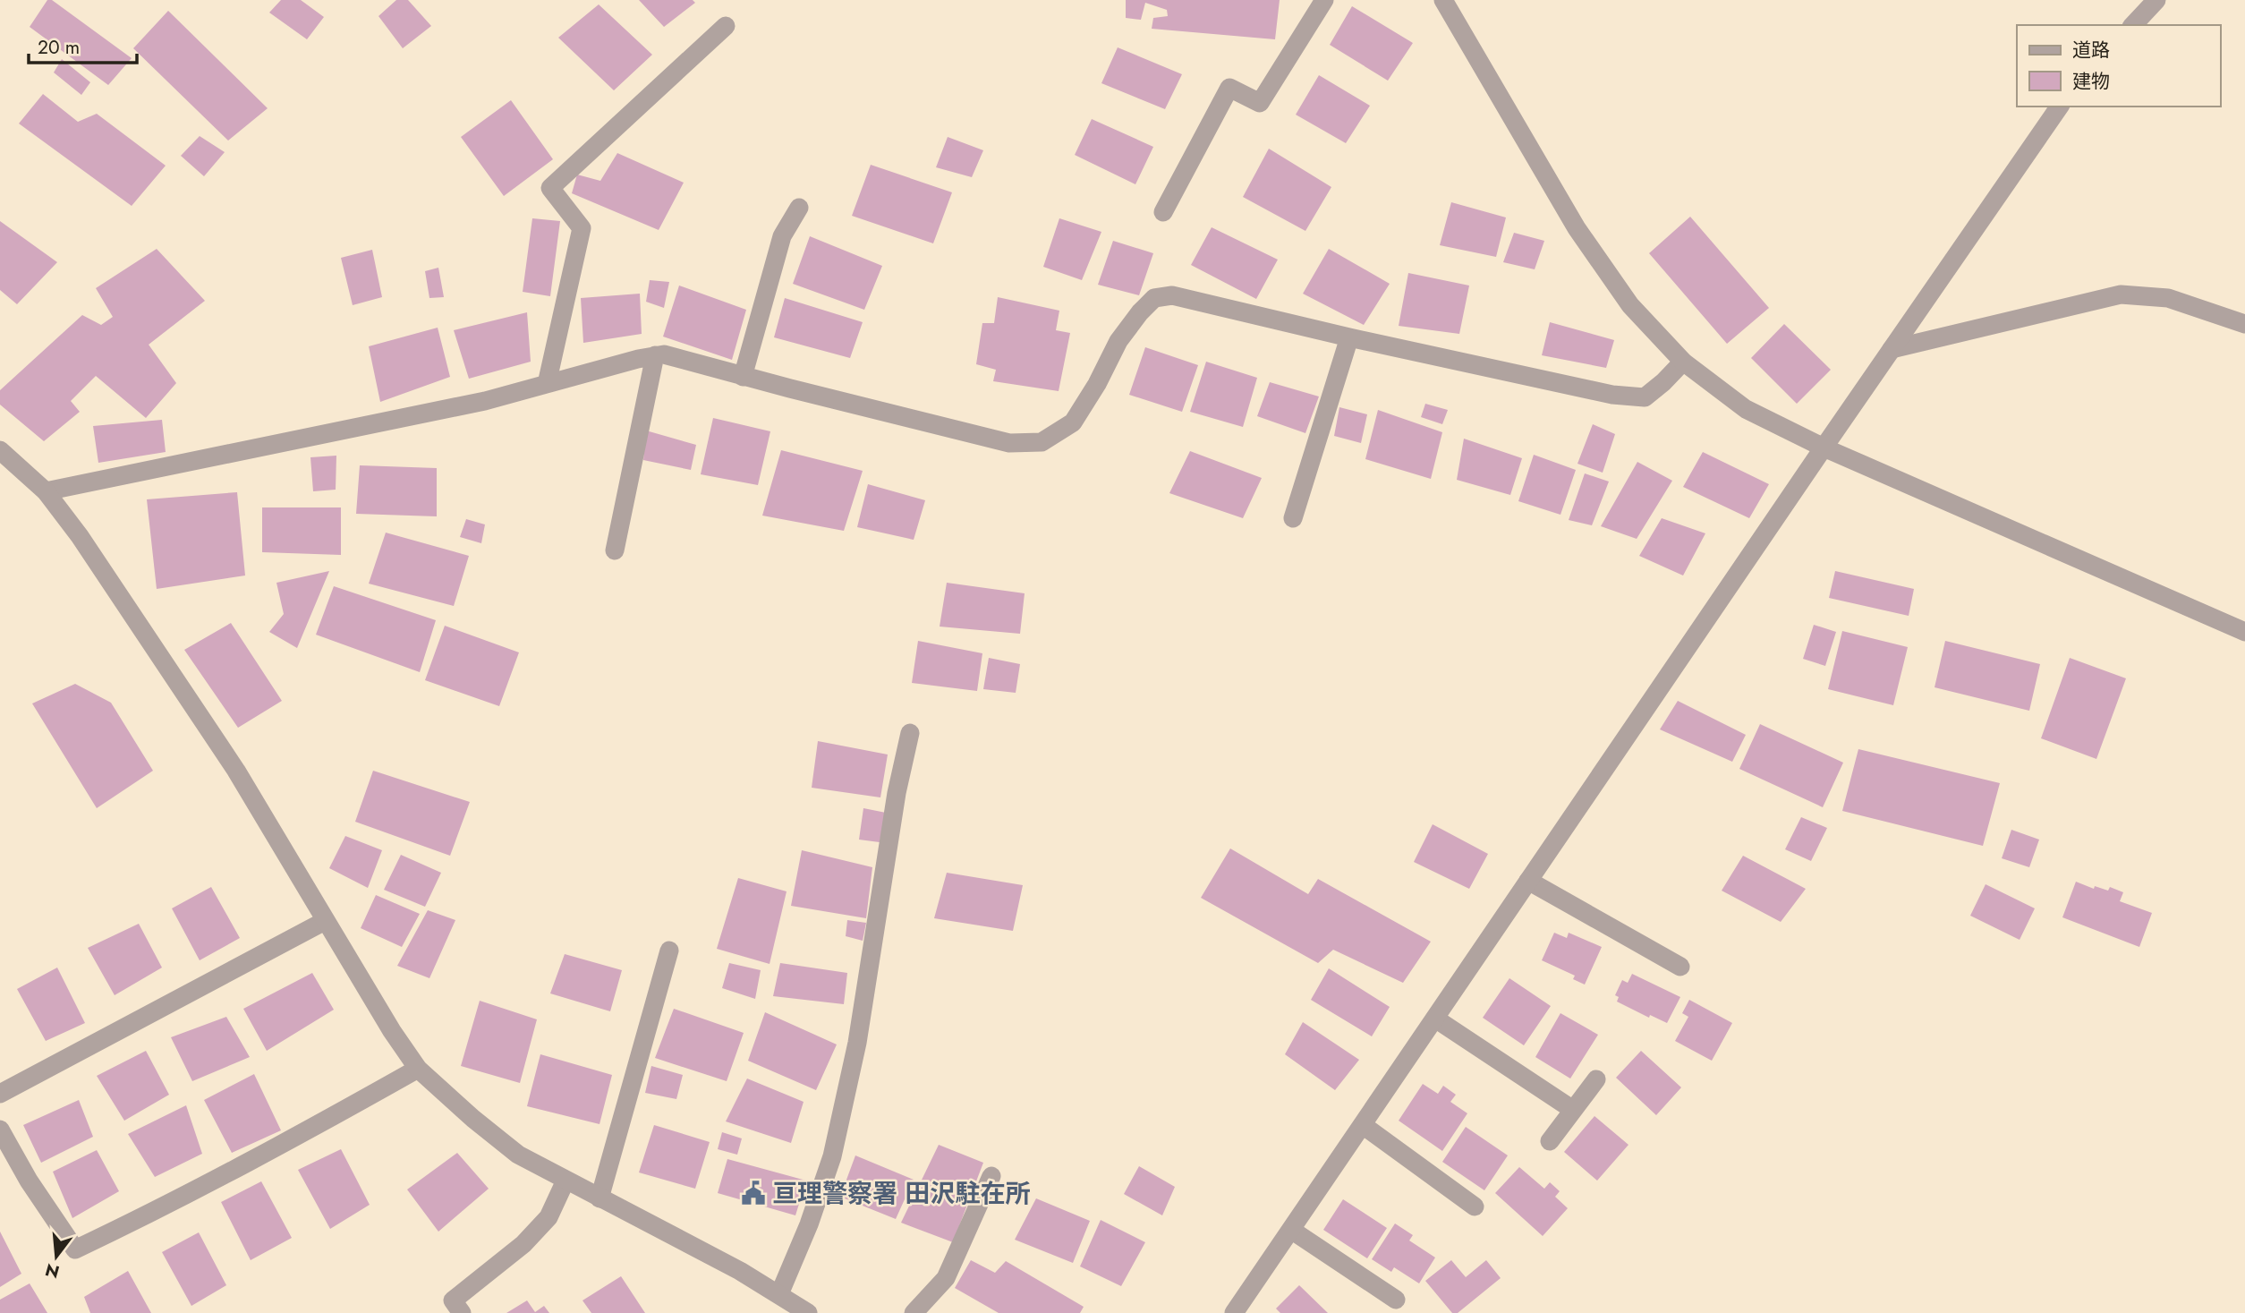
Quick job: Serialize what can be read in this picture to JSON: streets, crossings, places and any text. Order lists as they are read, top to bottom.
{
  "places": {
    "public building": ["亘理警察署 田沢駐在所"]
  },
  "legend": ["道路", "建物"],
  "scale_bar": "20 m",
  "north": "bottom"
}
